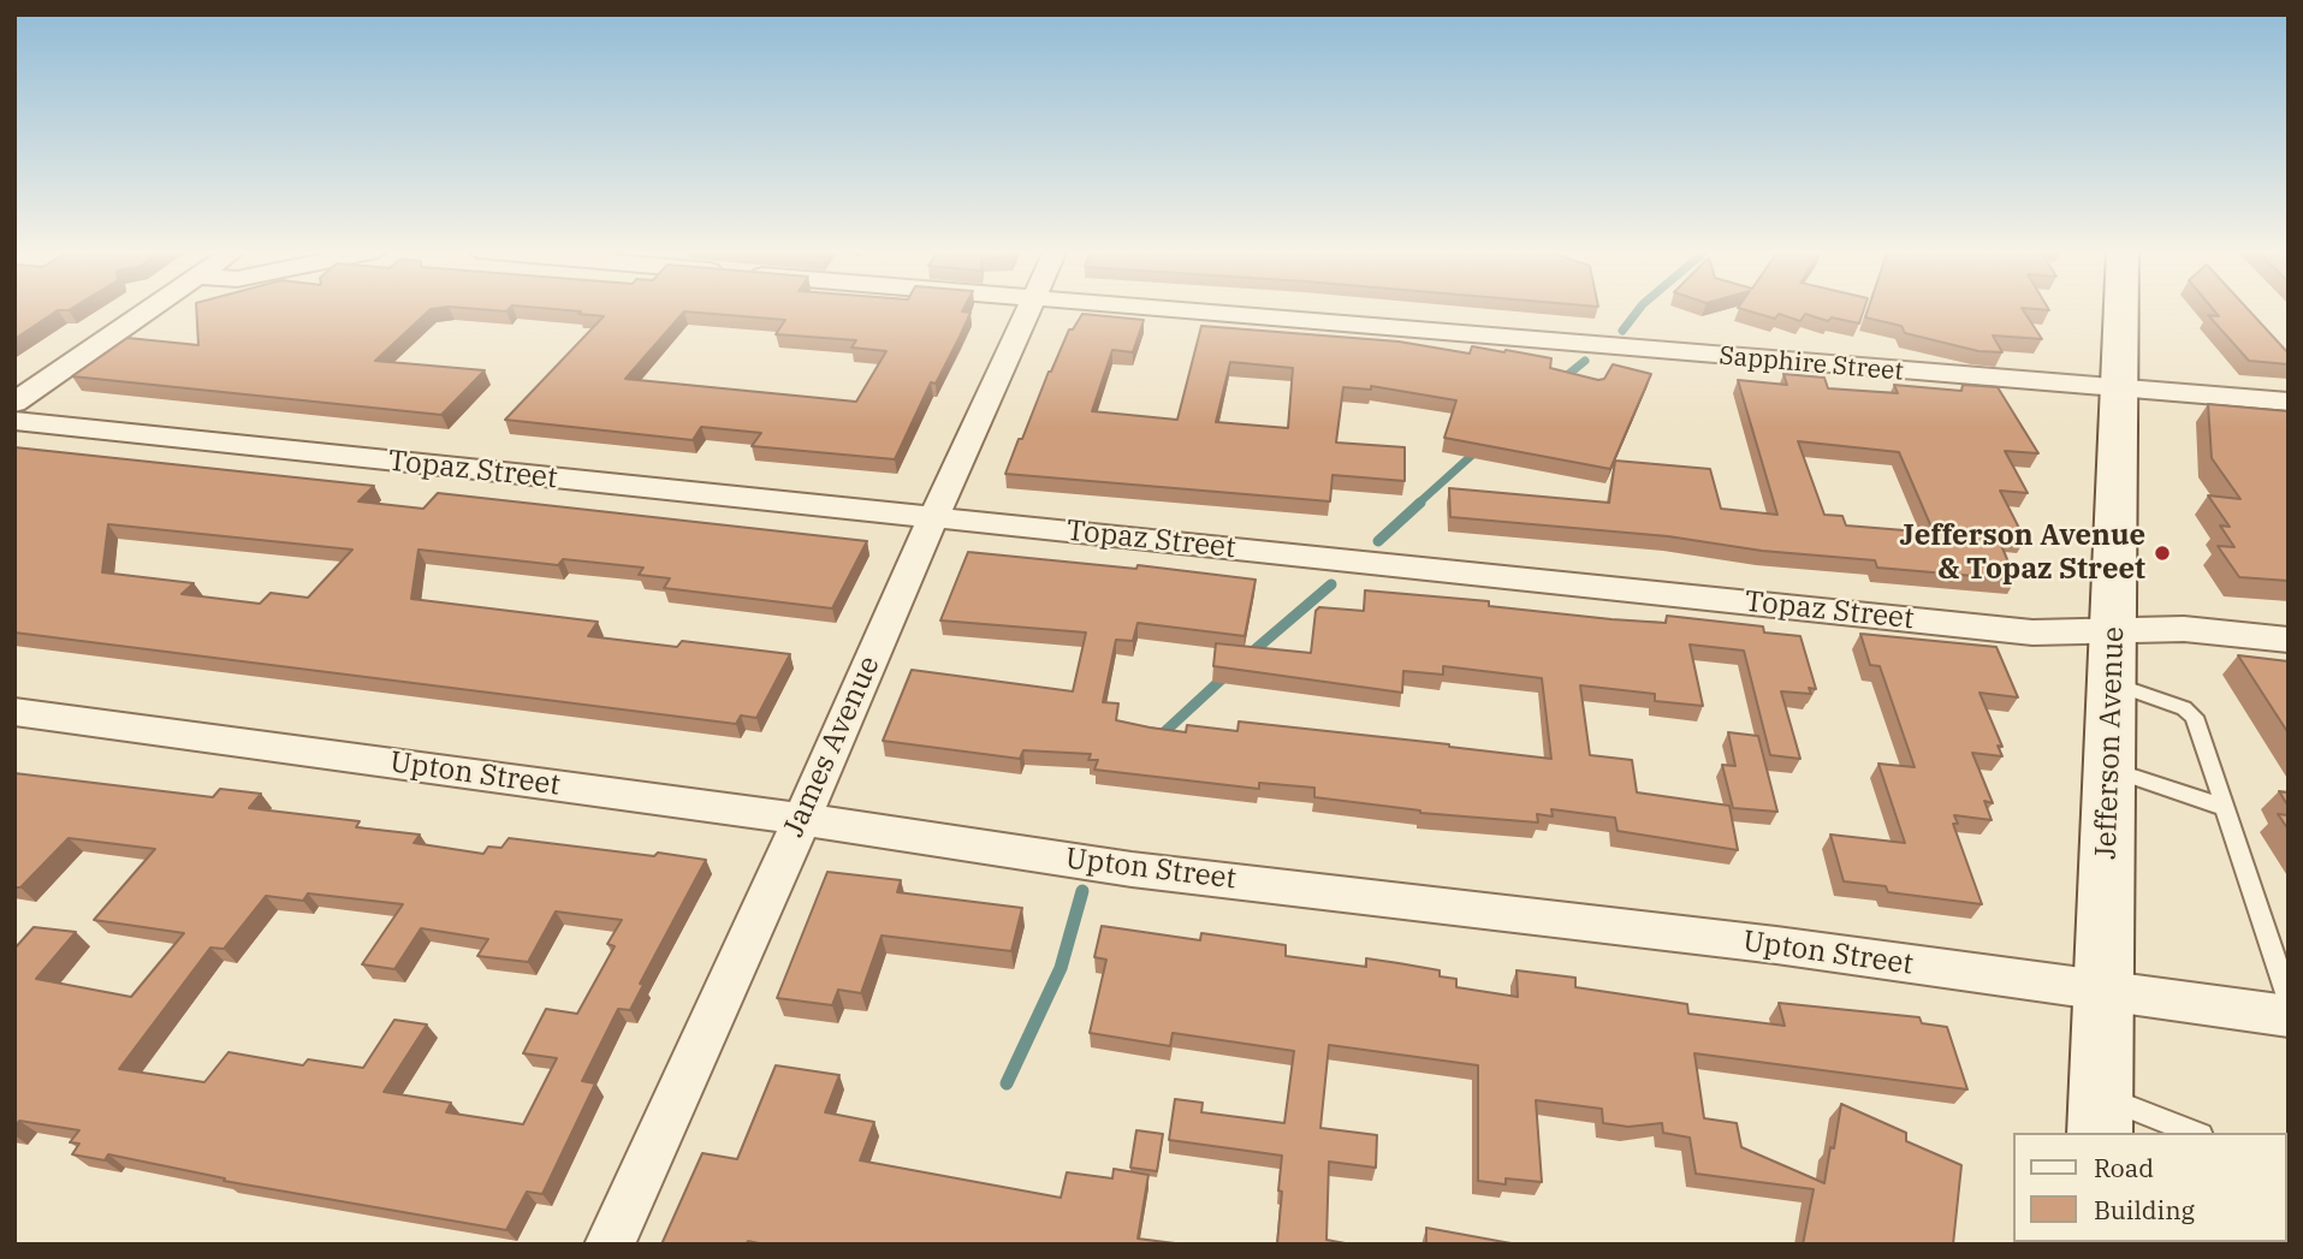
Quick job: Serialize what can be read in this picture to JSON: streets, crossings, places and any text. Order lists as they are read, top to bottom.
{
  "streets": {
    "main road": ["Jefferson Avenue"],
    "street": [
      "Sapphire Street",
      "Topaz Street",
      "James Avenue",
      "Upton Street"
    ]
  },
  "crossings": [
    ["Sapphire Street", "Jefferson Avenue"],
    ["Topaz Street", "Jefferson Avenue"],
    ["Topaz Street", "James Avenue"],
    ["Jefferson Avenue", "Upton Street"],
    ["James Avenue", "Upton Street"]
  ],
  "places": ["Jefferson Avenue & Topaz Street"],
  "legend": ["Road", "Building"]
}
